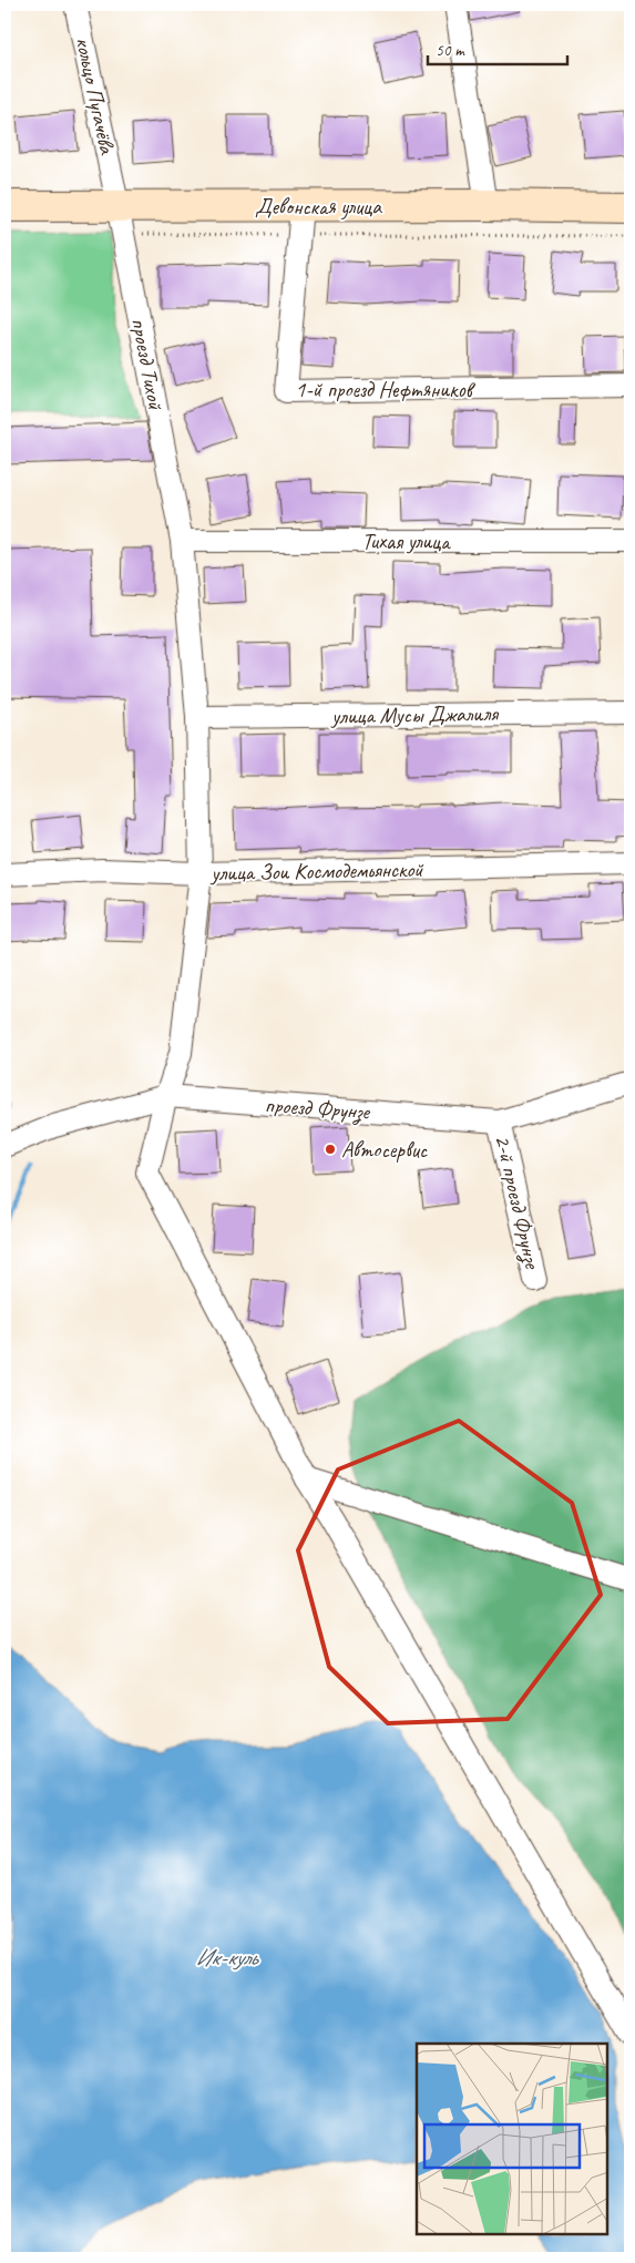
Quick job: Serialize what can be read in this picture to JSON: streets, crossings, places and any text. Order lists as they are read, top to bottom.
{
  "streets": {
    "main road": ["Девонская улица"],
    "street": [
      "кольцо Пугачёва",
      "проезд Тихой",
      "1-й проезд Нефтяников",
      "Тихая улица",
      "улица Мусы Джалиля",
      "улица Зои Космодемьянской",
      "проезд Фрунзе",
      "2-й проезд Фрунзе"
    ]
  },
  "crossings": [
    ["кольцо Пугачёва", "Девонская улица"],
    ["кольцо Пугачёва", "проезд Тихой"],
    ["Девонская улица", "проезд Тихой"],
    ["Девонская улица", "1-й проезд Нефтяников"],
    ["проезд Тихой", "Тихая улица"],
    ["проезд Тихой", "улица Мусы Джалиля"],
    ["проезд Тихой", "улица Зои Космодемьянской"],
    ["проезд Тихой", "проезд Фрунзе"],
    ["проезд Фрунзе", "2-й проезд Фрунзе"]
  ],
  "water": ["Ик-куль"],
  "places": ["Автосервис"],
  "scale_bar": "50 m"
}
